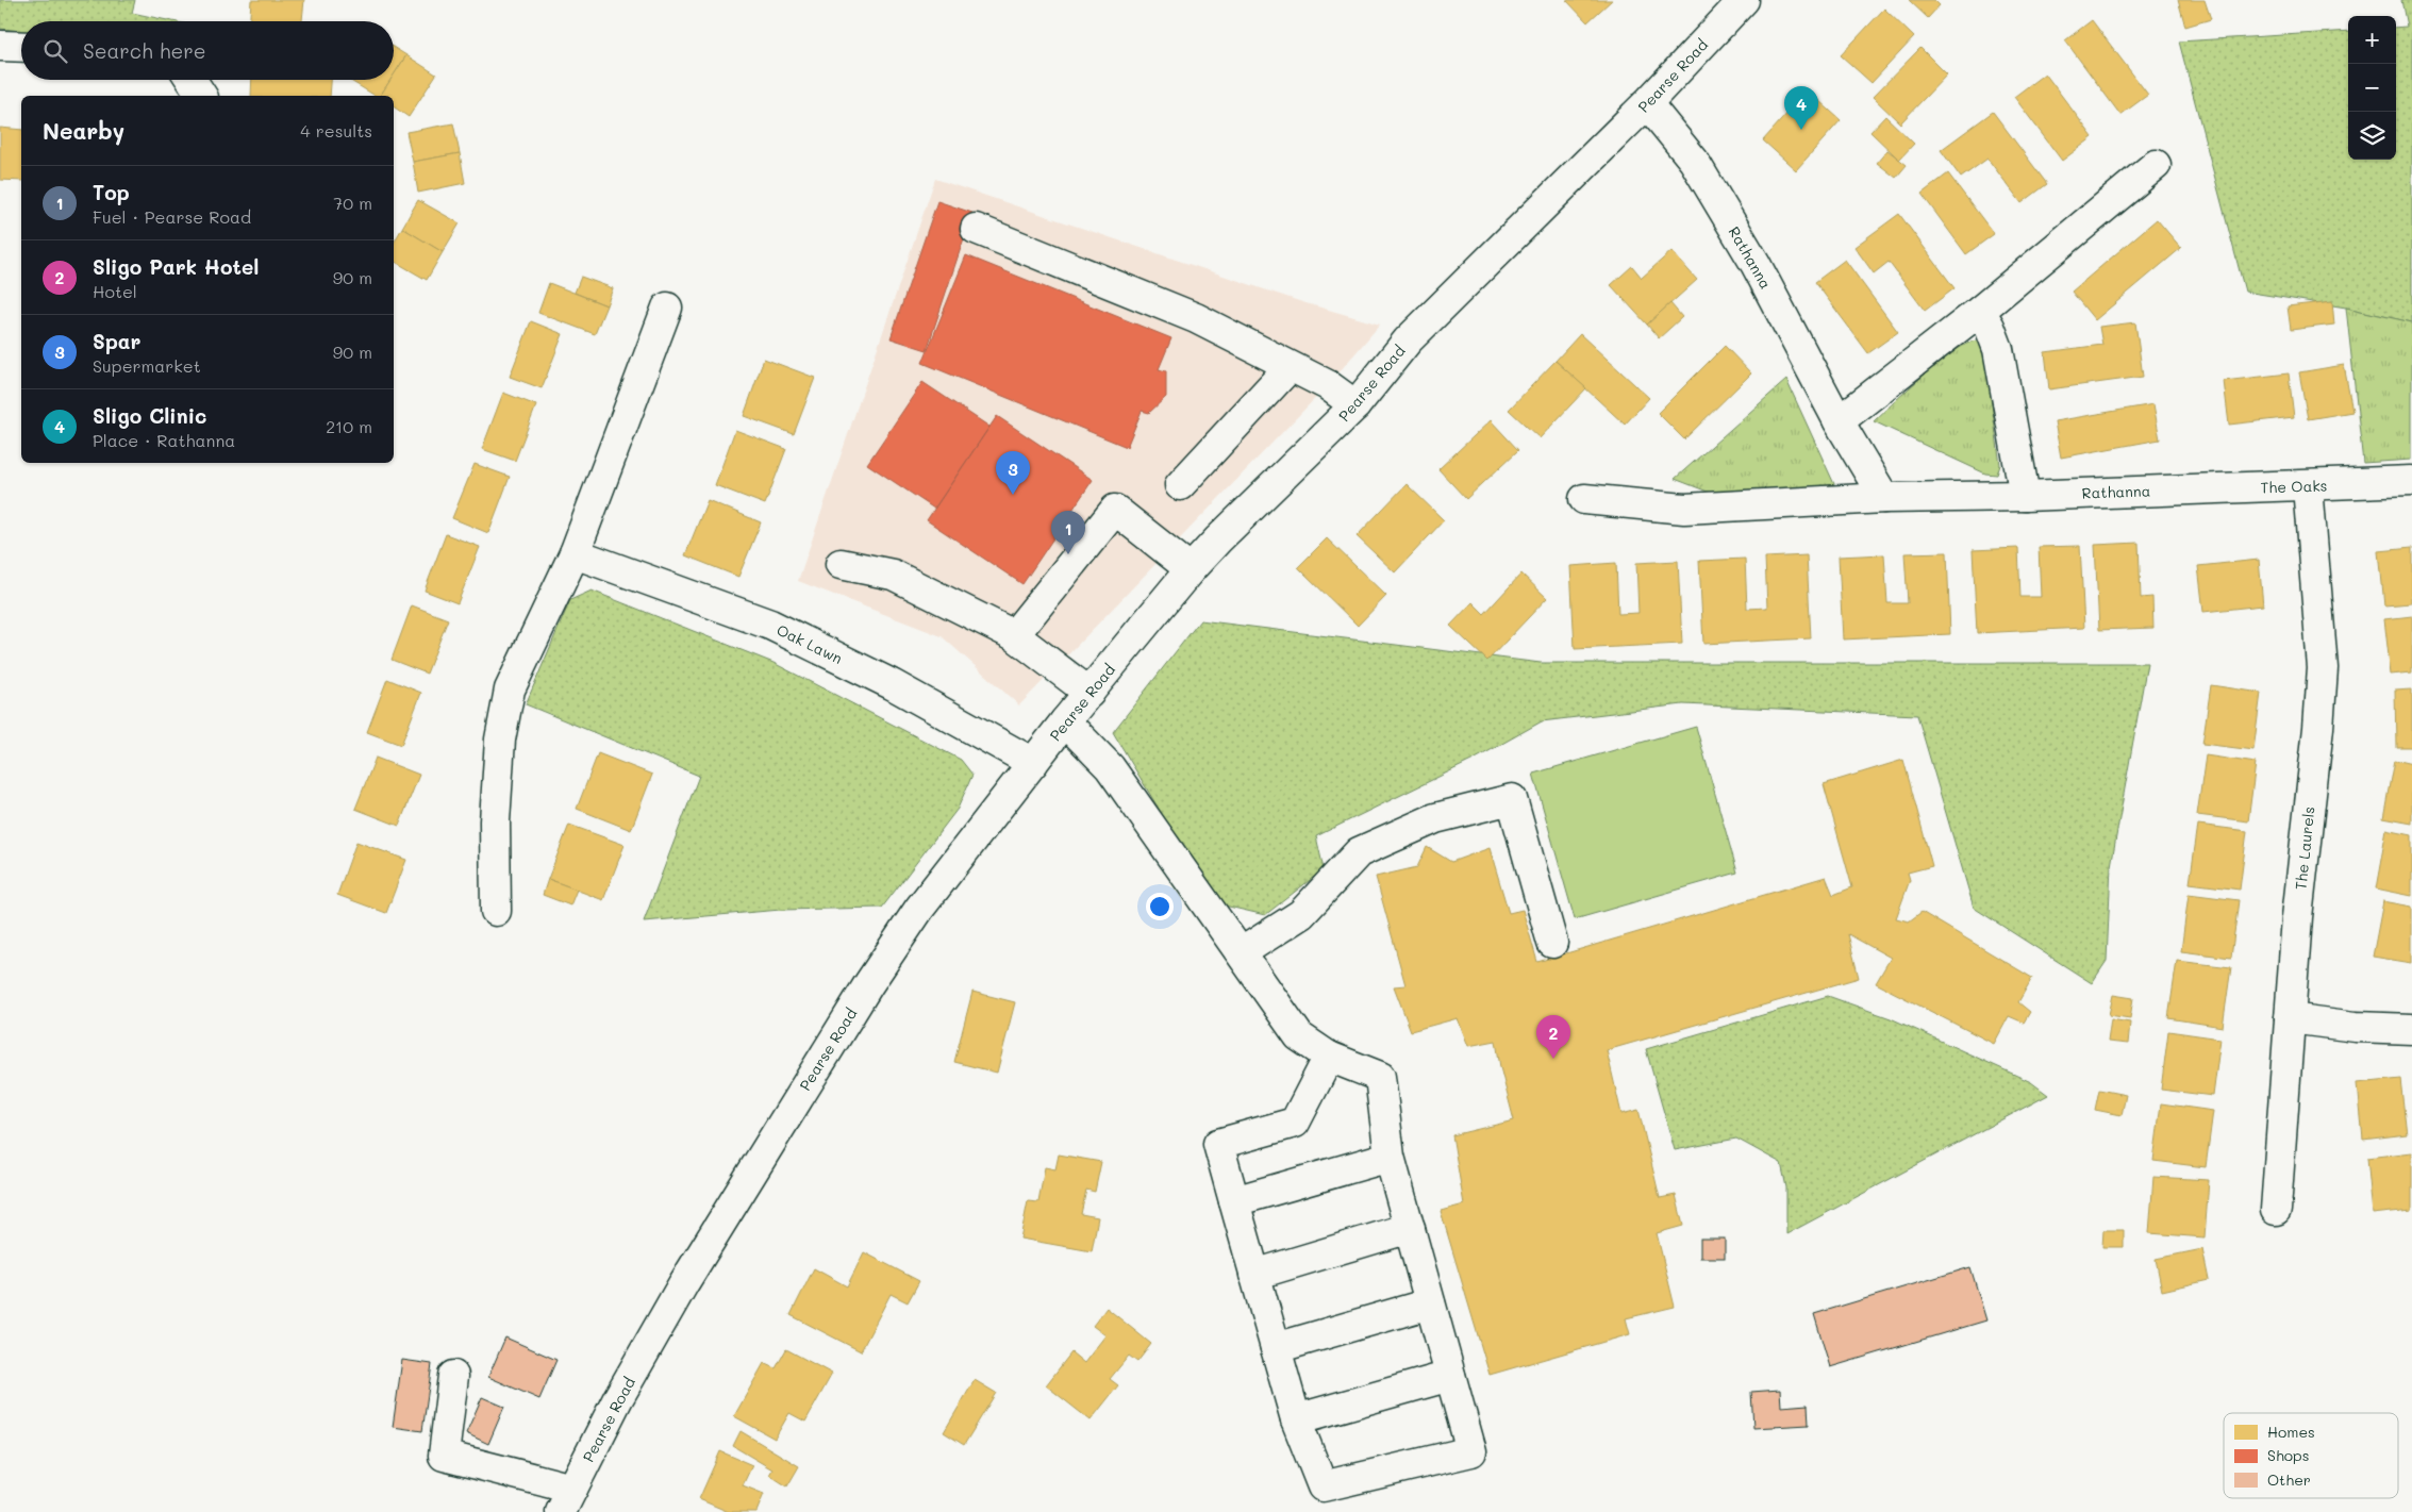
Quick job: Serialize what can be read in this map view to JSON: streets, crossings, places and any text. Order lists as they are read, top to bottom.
{
  "streets": {
    "street": [
      "Pearse Road",
      "Rathanna",
      "The Oaks",
      "Oak Lawn",
      "The Laurels"
    ]
  },
  "crossings": [
    ["Pearse Road", "Rathanna"],
    ["Pearse Road", "Oak Lawn"],
    ["Rathanna", "The Oaks"],
    ["The Oaks", "The Laurels"]
  ],
  "legend": ["Homes", "Shops", "Other"],
  "page": {
    "map_buttons": ["+", "−"],
    "search": "Search here",
    "pins": [
      "4",
      "3",
      "1",
      "2"
    ],
    "heading": ["Nearby", "4 results"],
    "list": [
      {
        "mark": "1",
        "name": "Top",
        "note": "Fuel · Pearse Road",
        "value": "70 m"
      },
      {
        "mark": "2",
        "name": "Sligo Park Hotel",
        "note": "Hotel",
        "value": "90 m"
      },
      {
        "mark": "3",
        "name": "Spar",
        "note": "Supermarket",
        "value": "90 m"
      },
      {
        "mark": "4",
        "name": "Sligo Clinic",
        "note": "Place · Rathanna",
        "value": "210 m"
      }
    ]
  }
}
